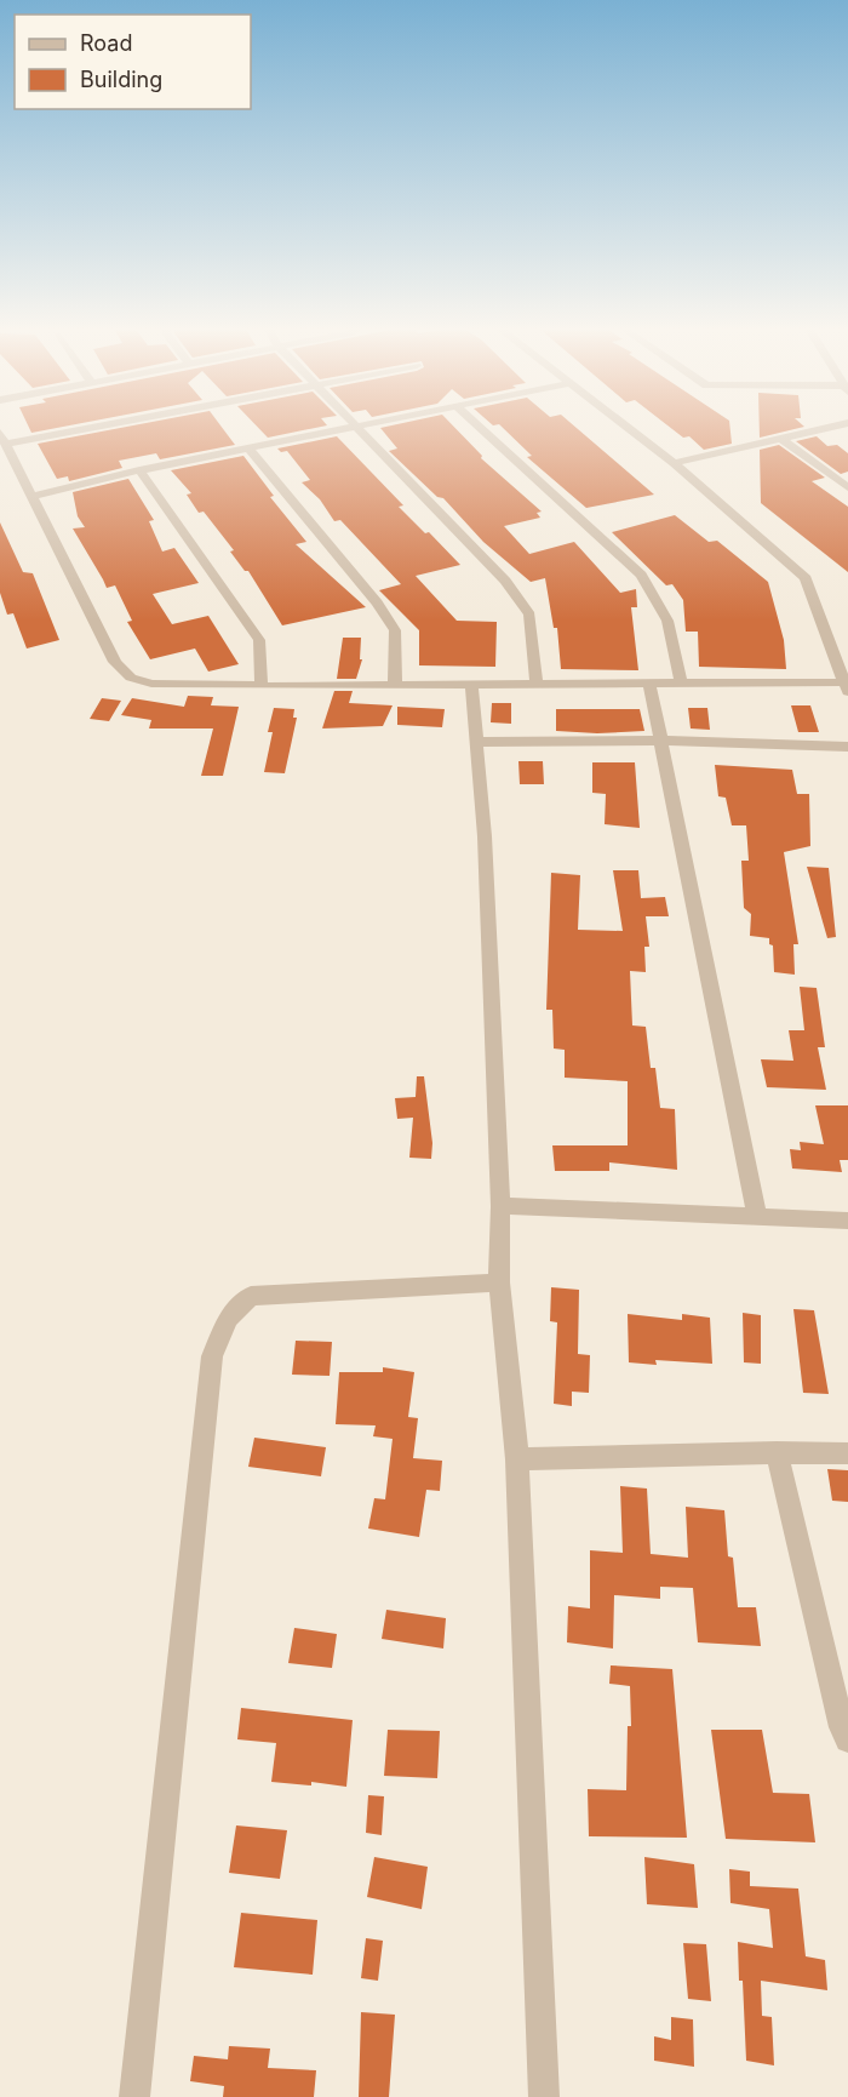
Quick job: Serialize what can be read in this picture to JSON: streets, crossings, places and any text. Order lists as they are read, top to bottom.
{
  "legend": ["Road", "Building"]
}
